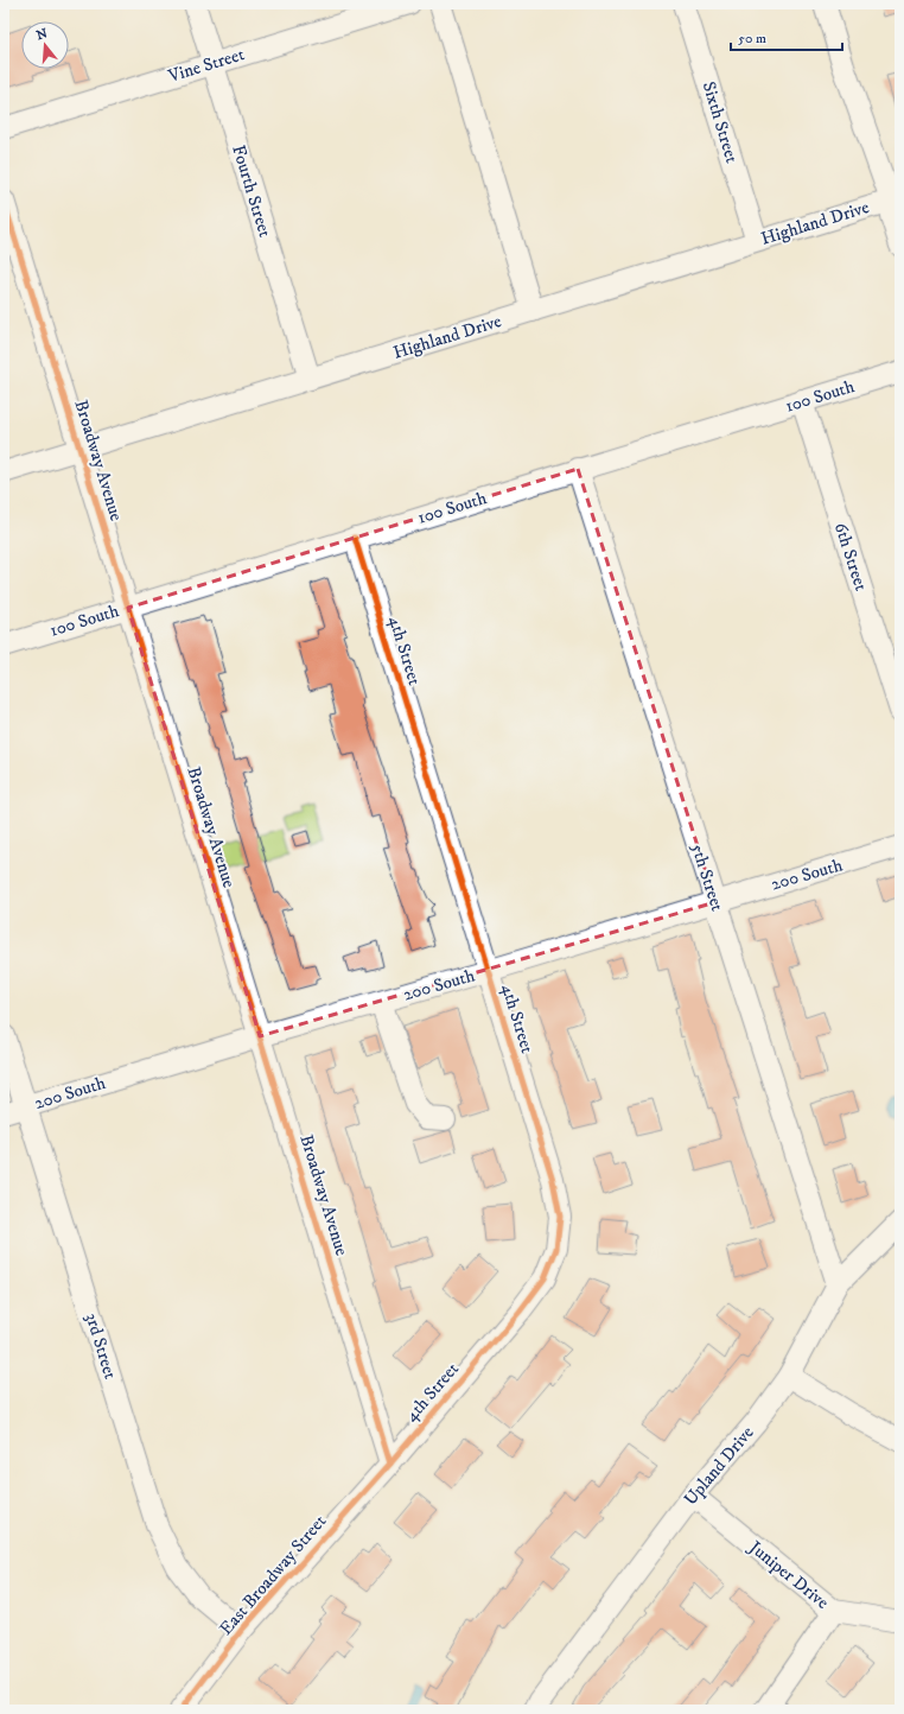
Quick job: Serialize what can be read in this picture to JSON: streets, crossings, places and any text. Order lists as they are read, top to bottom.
{
  "streets": {
    "street": [
      "Vine Street",
      "Sixth Street",
      "Fourth Street",
      "Highland Drive",
      "100 South",
      "Broadway Avenue",
      "6th Street",
      "4th Street",
      "200 South",
      "5th Street",
      "3rd Street",
      "Upland Drive",
      "East Broadway Street",
      "Juniper Drive"
    ]
  },
  "crossings": [
    ["Vine Street", "Fourth Street"],
    ["Sixth Street", "Highland Drive"],
    ["Fourth Street", "Highland Drive"],
    ["Highland Drive", "Broadway Avenue"],
    ["100 South", "Broadway Avenue"],
    ["100 South", "6th Street"],
    ["100 South", "4th Street"],
    ["100 South", "5th Street"],
    ["Broadway Avenue", "4th Street"],
    ["Broadway Avenue", "200 South"],
    ["Broadway Avenue", "East Broadway Street"],
    ["4th Street", "200 South"],
    ["4th Street", "East Broadway Street"],
    ["200 South", "5th Street"],
    ["200 South", "3rd Street"],
    ["5th Street", "Upland Drive"],
    ["3rd Street", "East Broadway Street"],
    ["Upland Drive", "Juniper Drive"]
  ],
  "scale_bar": "50 m",
  "north": "top"
}
